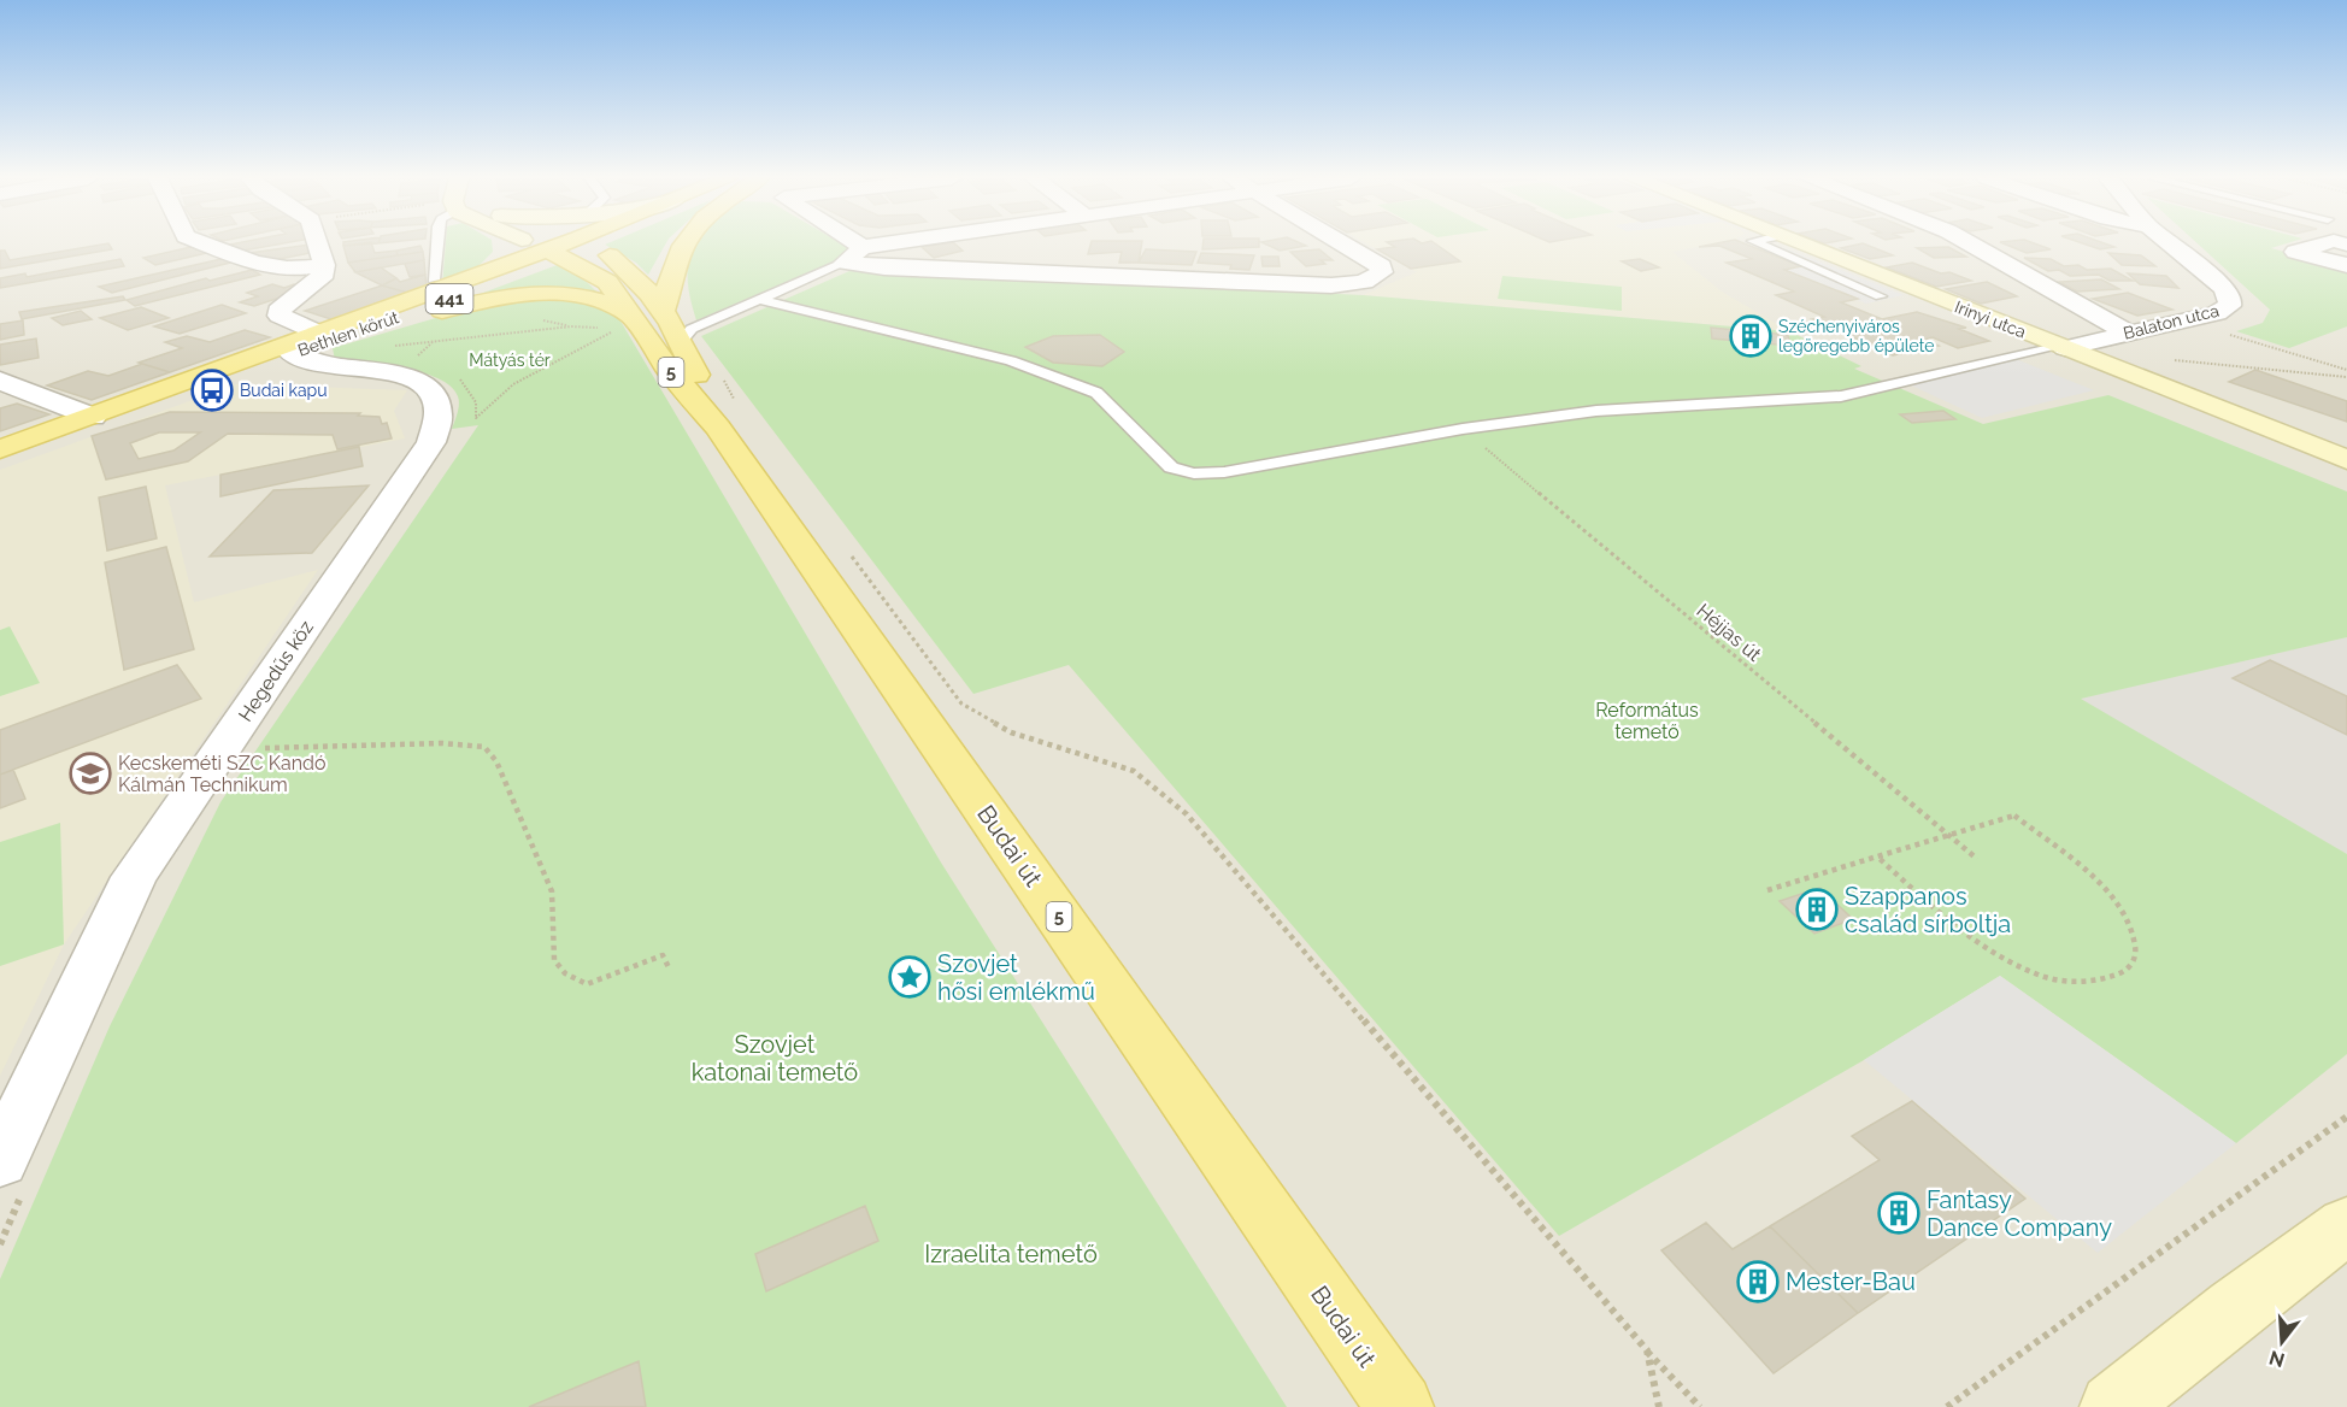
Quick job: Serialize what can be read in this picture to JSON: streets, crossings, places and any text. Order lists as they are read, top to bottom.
{
  "streets": {
    "main road": [
      "441",
      "Bethlen körút",
      "5",
      "Budai út"
    ],
    "street": ["Irinyi utca", "Balaton utca", "Hegedűs köz"],
    "path": ["Héjjas út"]
  },
  "crossings": [
    ["Irinyi utca", "Balaton utca"],
    ["Bethlen körút", "5"],
    ["Bethlen körút", "Hegedűs köz"],
    ["5", "Budai út"]
  ],
  "parks": [
    "Mátyás tér",
    "Református temető",
    "Szovjet katonai temető",
    "Izraelita temető"
  ],
  "places": {
    "building": [
      "Széchenyiváros legöregebb épülete",
      "Szappanos család sírboltja",
      "Fantasy Dance Company",
      "Mester-Bau"
    ],
    "bus stop": ["Budai kapu"],
    "school or university": ["Kecskeméti SZC Kandó Kálmán Technikum"],
    "place": ["Szovjet hősi emlékmű"]
  },
  "north": "bottom"
}
